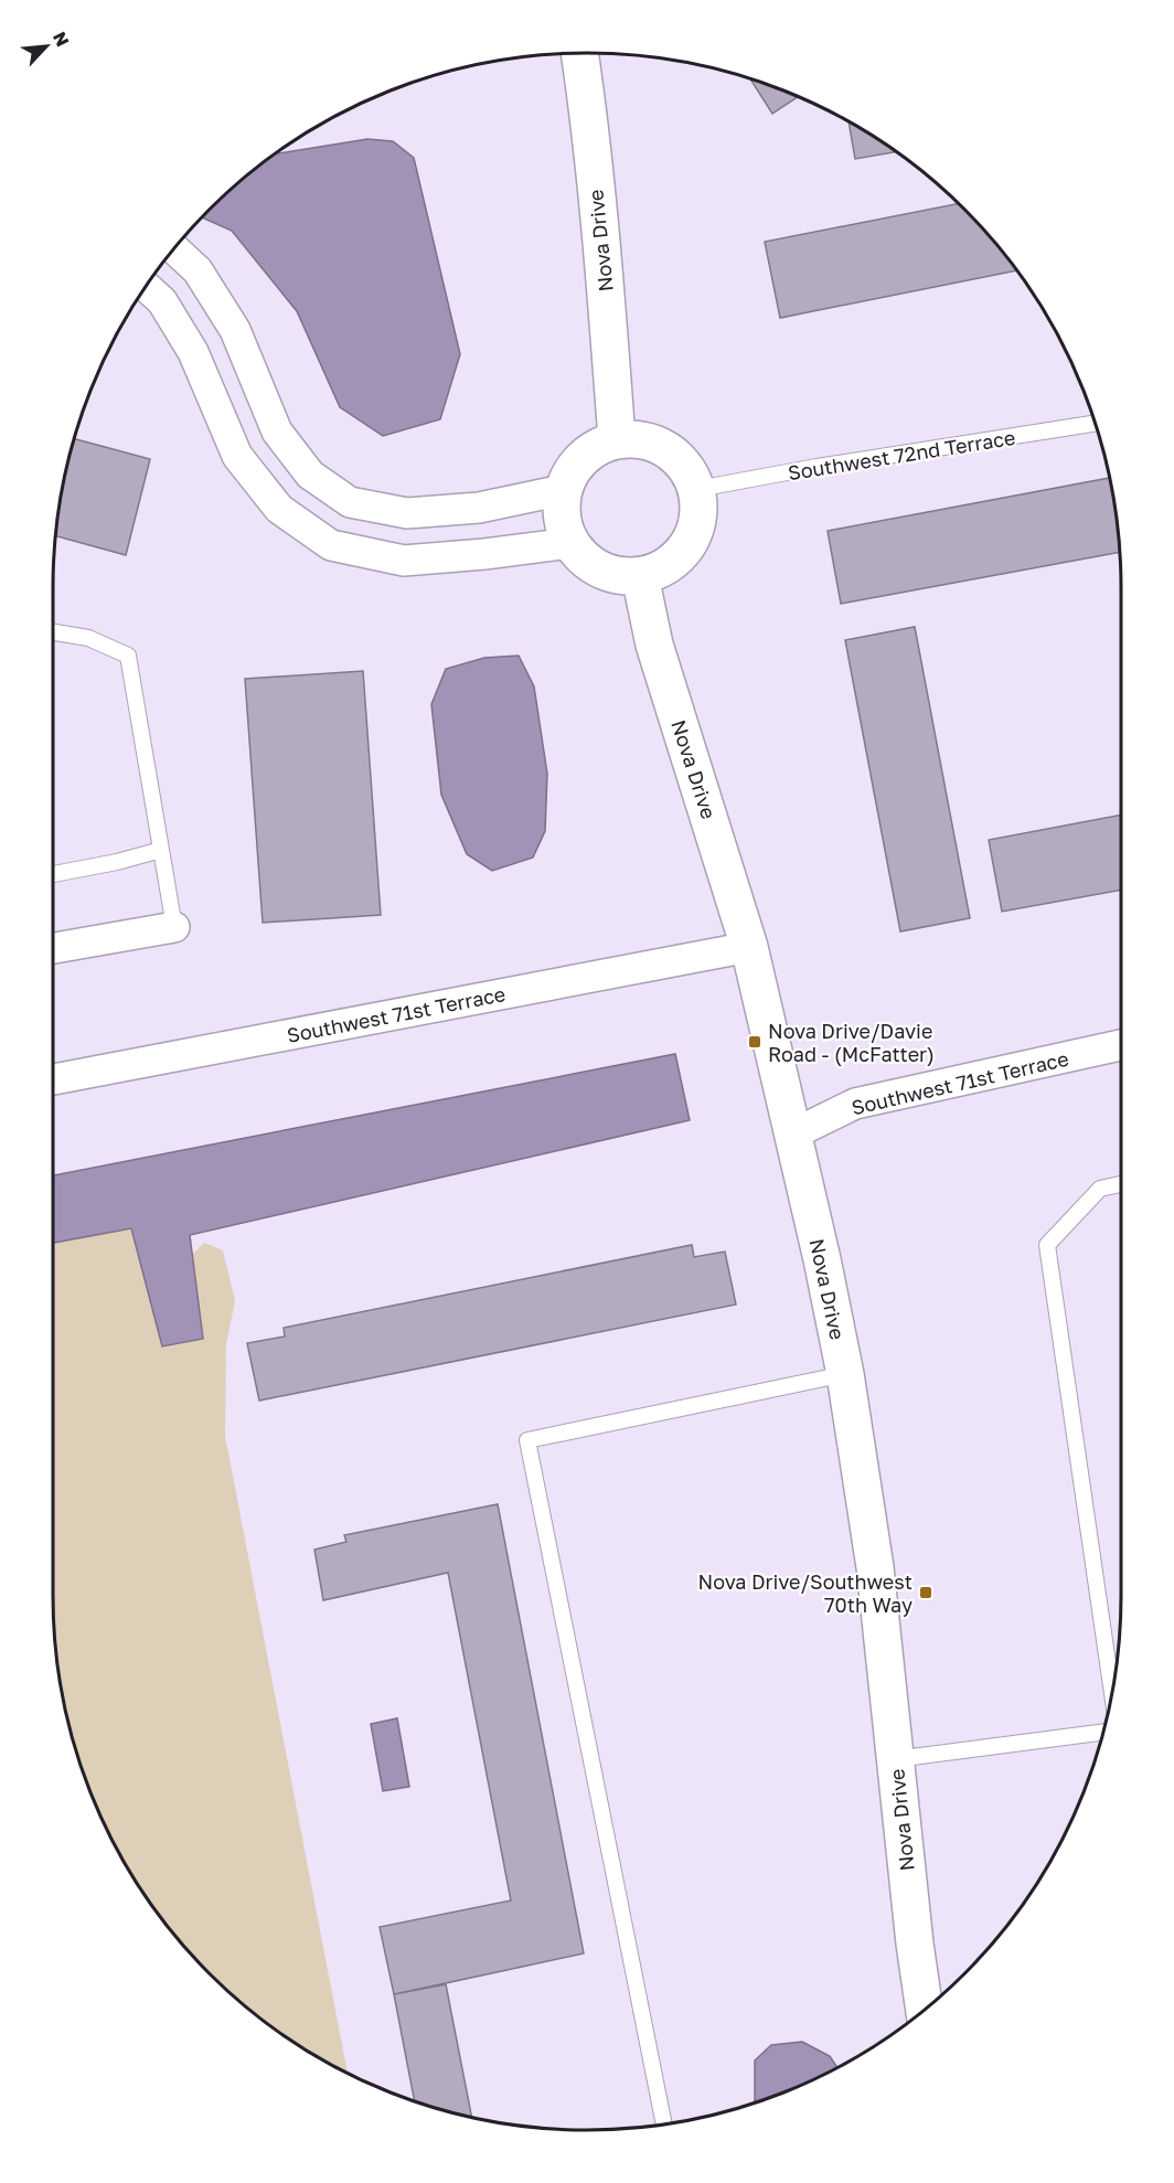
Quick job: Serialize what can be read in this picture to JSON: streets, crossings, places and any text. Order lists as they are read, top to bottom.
{
  "streets": {
    "street": ["Nova Drive", "Southwest 71st Terrace"],
    "lane": ["Southwest 72nd Terrace"]
  },
  "crossings": [
    ["Nova Drive", "Southwest 72nd Terrace"],
    ["Nova Drive", "Southwest 71st Terrace"]
  ],
  "places": {
    "transit": ["Nova Drive/Davie Road - (McFatter)", "Nova Drive/Southwest 70th Way"]
  },
  "north": "top right"
}
